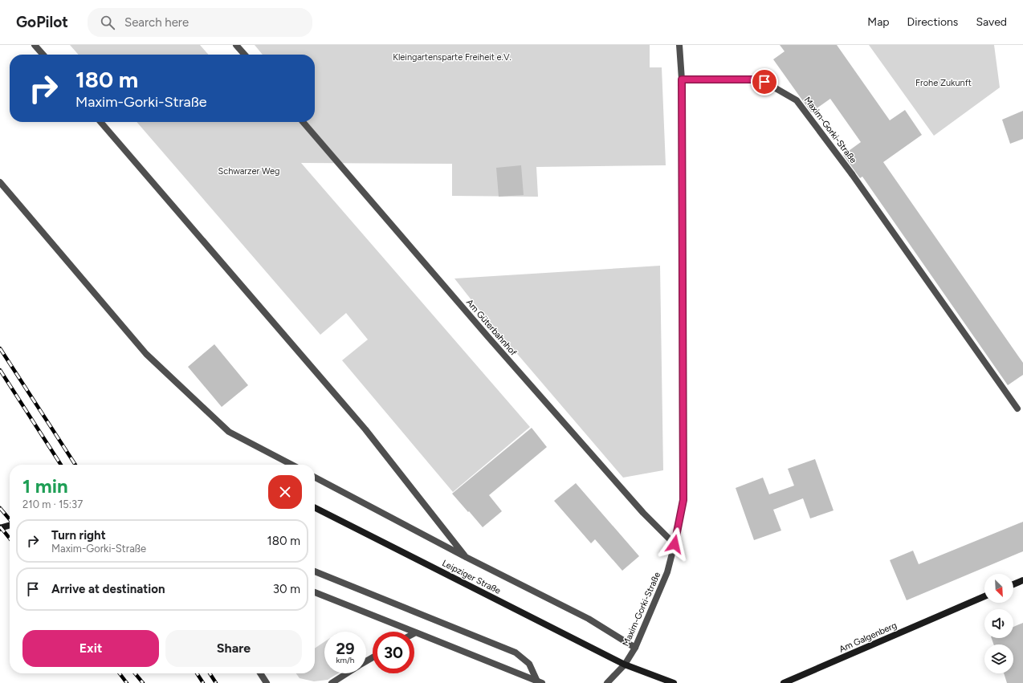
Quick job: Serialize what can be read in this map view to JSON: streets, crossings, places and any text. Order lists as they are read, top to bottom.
{
  "streets": {
    "main road": ["Leipziger Straße", "Am Galgenberg"],
    "street": ["Maxim-Gorki-Straße", "Am Güterbahnhof"]
  },
  "crossings": [
    ["Maxim-Gorki-Straße", "Am Güterbahnhof"],
    ["Maxim-Gorki-Straße", "Leipziger Straße"]
  ],
  "parks": ["Kleingartensparte Freiheit e.V.", "Frohe Zukunft", "Schwarzer Weg"],
  "north": "bottom right",
  "page": {
    "header": "GoPilot",
    "search": "Search here",
    "nav": ["Map", "Directions", "Saved"],
    "turn": ["180 m", "Maxim-Gorki-Straße"],
    "heading": ["1 min", "210 m · 15:37"],
    "list": [
      {
        "name": "Turn right",
        "note": "Maxim-Gorki-Straße",
        "value": "180 m"
      },
      {
        "name": "Arrive at destination",
        "value": "30 m"
      }
    ],
    "buttons": ["Exit", "Share"],
    "speed": "29 km/h",
    "limit": "30"
  }
}
